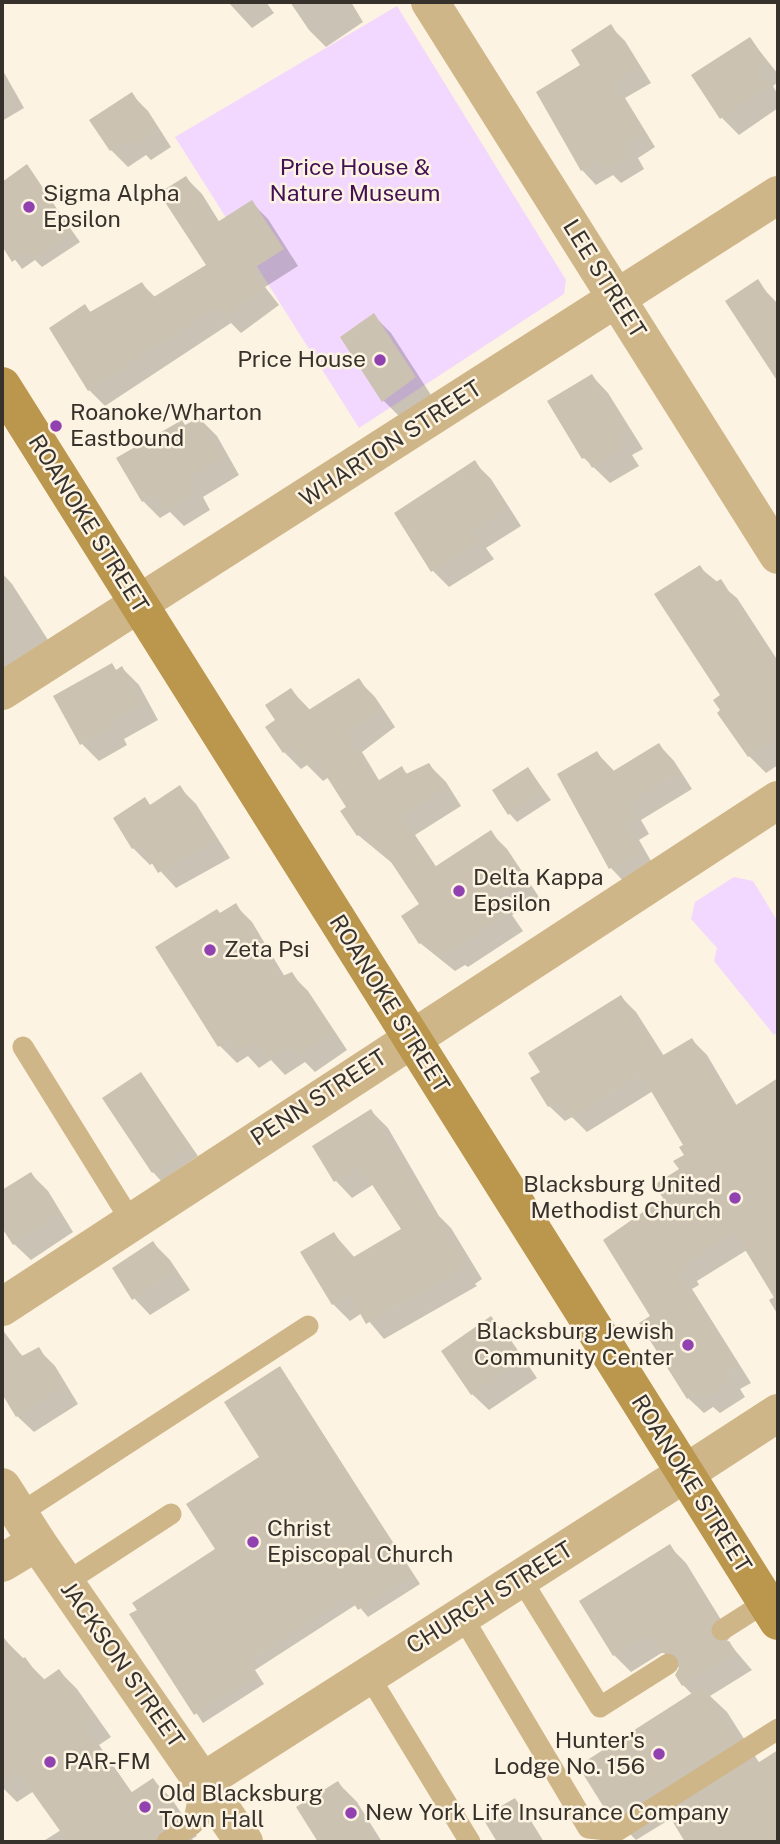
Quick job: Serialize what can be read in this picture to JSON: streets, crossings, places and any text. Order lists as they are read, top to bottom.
{
  "streets": {
    "main road": ["ROANOKE STREET"],
    "street": [
      "LEE STREET",
      "WHARTON STREET",
      "PENN STREET",
      "CHURCH STREET",
      "JACKSON STREET"
    ]
  },
  "crossings": [
    ["LEE STREET", "WHARTON STREET"],
    ["WHARTON STREET", "ROANOKE STREET"],
    ["ROANOKE STREET", "PENN STREET"],
    ["ROANOKE STREET", "CHURCH STREET"],
    ["CHURCH STREET", "JACKSON STREET"]
  ],
  "parks": ["Price House & Nature Museum"],
  "places": [
    "Sigma Alpha Epsilon",
    "Price House",
    "Roanoke/Wharton Eastbound",
    "Delta Kappa Epsilon",
    "Zeta Psi",
    "Blacksburg United Methodist Church",
    "Blacksburg Jewish Community Center",
    "Christ Episcopal Church",
    "Hunter's Lodge No. 156",
    "PAR-FM",
    "Old Blacksburg Town Hall",
    "New York Life Insurance Company"
  ]
}
